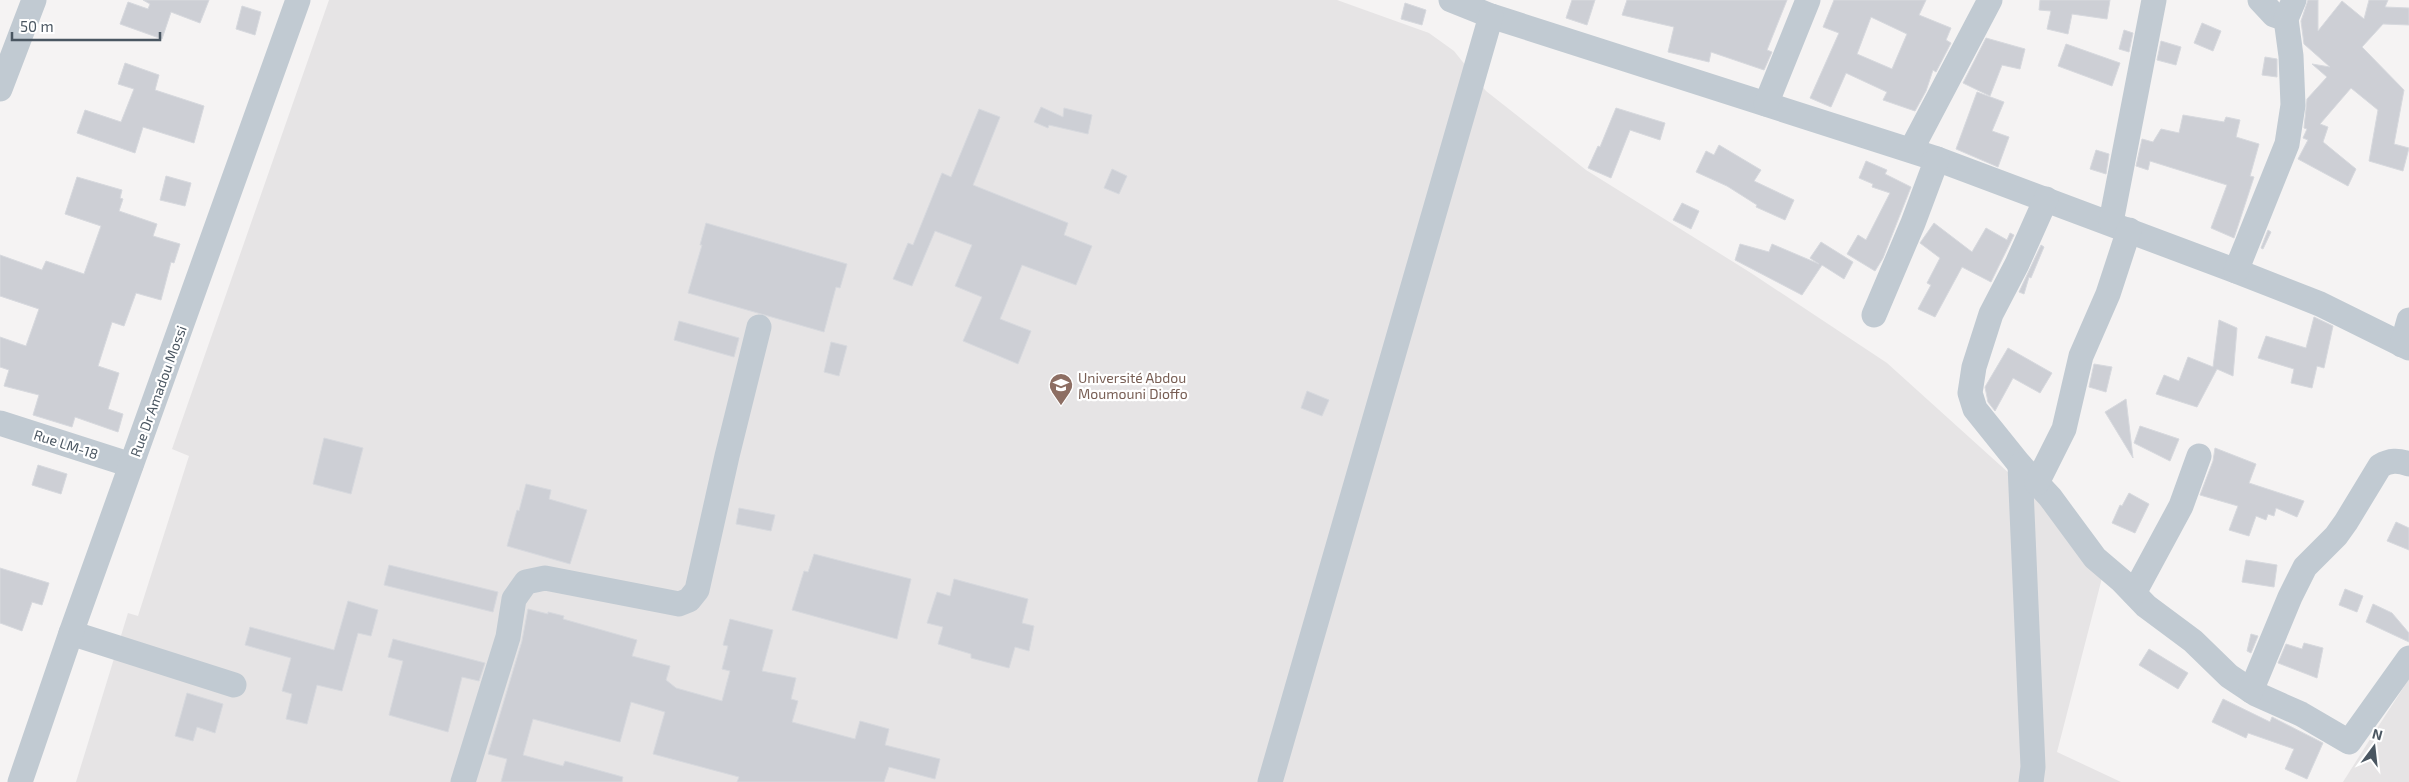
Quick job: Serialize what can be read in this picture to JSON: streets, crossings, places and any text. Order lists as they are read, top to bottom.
{
  "streets": {
    "street": ["Rue Dr Amadou Mossi", "Rue LM-18"]
  },
  "crossings": [
    ["Rue Dr Amadou Mossi", "Rue LM-18"]
  ],
  "places": {
    "school or university": ["Université Abdou Moumouni Dioffo"]
  },
  "scale_bar": "50 m",
  "north": "top"
}
